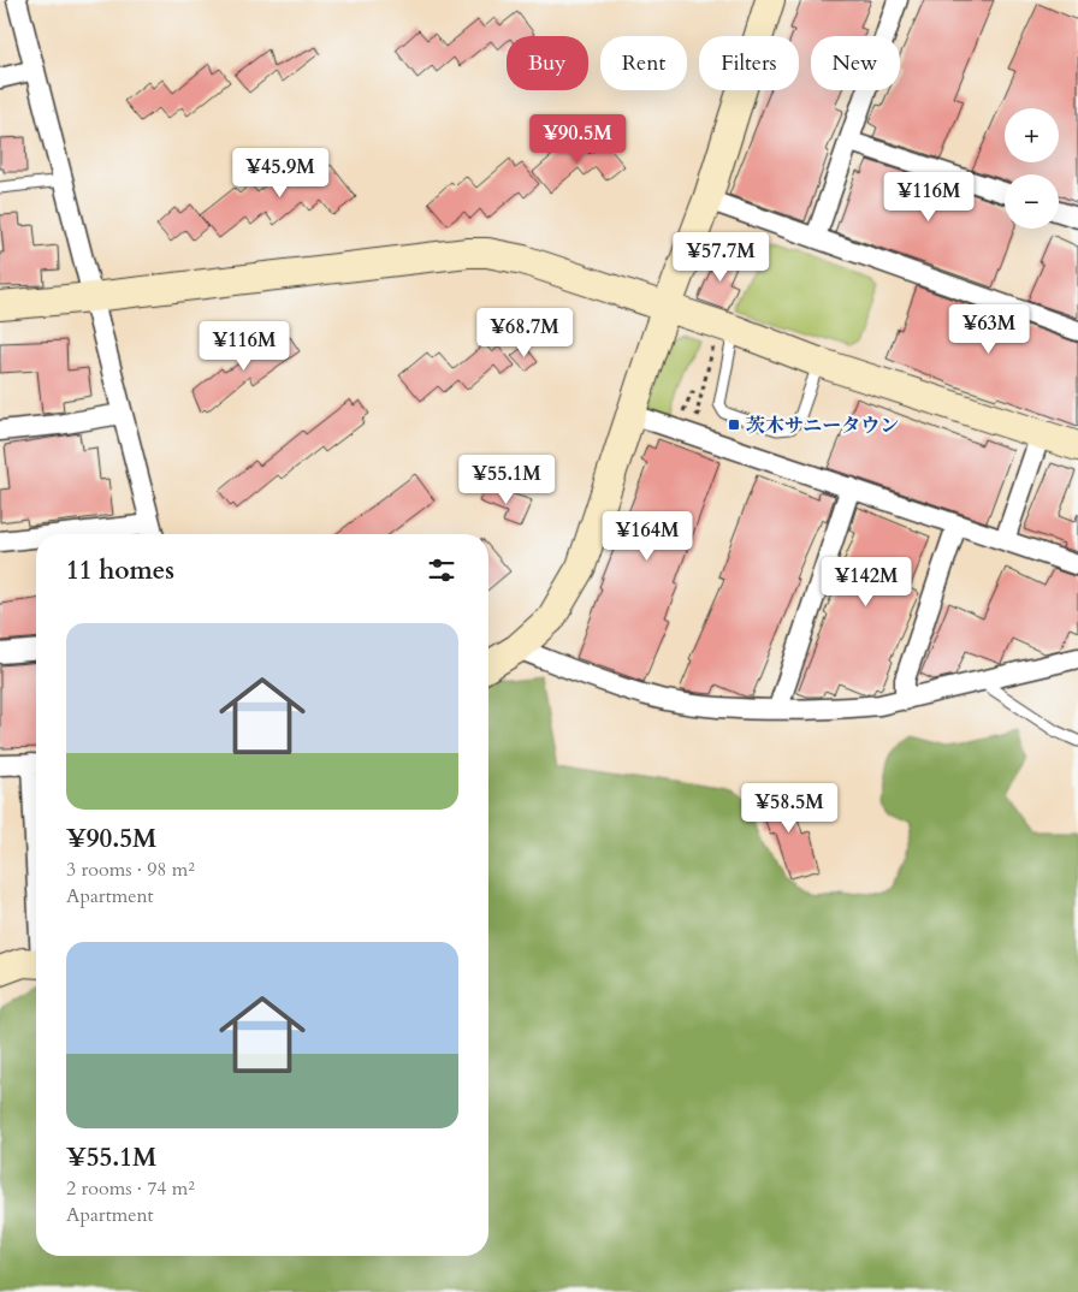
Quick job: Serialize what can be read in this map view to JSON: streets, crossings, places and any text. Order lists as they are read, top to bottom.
{
  "places": {
    "transit": ["茨木サニータウン"]
  },
  "page": {
    "chip": [
      "Buy",
      "Rent",
      "Filters",
      "New"
    ],
    "map_buttons": ["+", "−"],
    "price": [
      "¥90.5M",
      "¥45.9M",
      "¥116M",
      "¥57.7M",
      "¥63M",
      "¥68.7M",
      "¥116M",
      "¥55.1M",
      "¥164M",
      "¥142M",
      "¥58.5M"
    ],
    "heading": "11 homes",
    "list": [
      {
        "name": "¥90.5M",
        "note": "3 rooms · 98 m² · Apartment"
      },
      {
        "name": "¥55.1M",
        "note": "2 rooms · 74 m² · Apartment"
      }
    ]
  }
}
